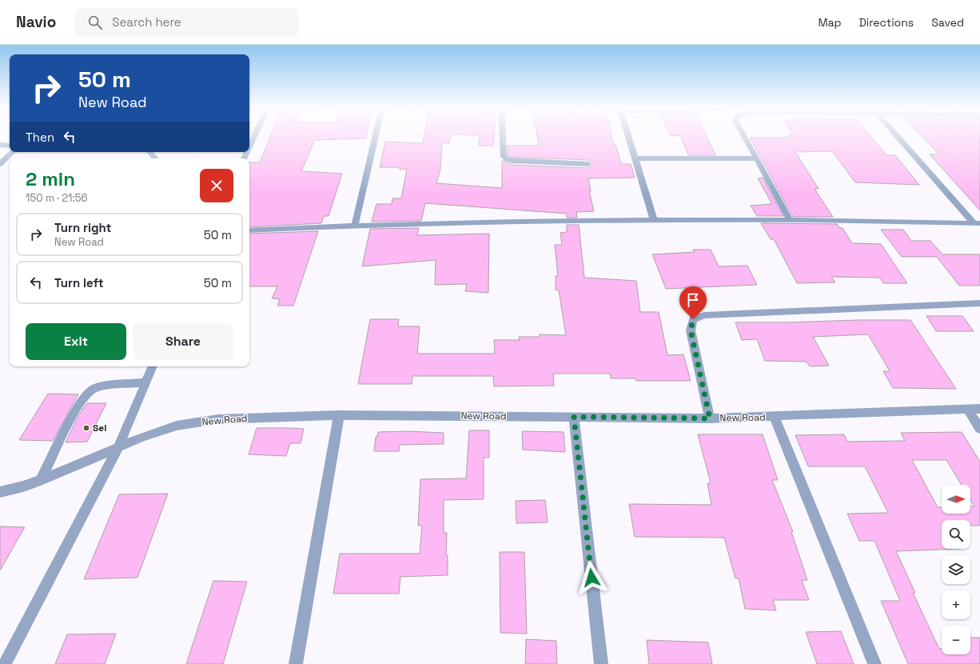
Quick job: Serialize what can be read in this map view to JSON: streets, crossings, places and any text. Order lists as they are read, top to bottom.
{
  "streets": {
    "street": ["New Road"]
  },
  "places": ["Sel"],
  "north": "right",
  "page": {
    "header": "Navio",
    "search": "Search here",
    "nav": ["Map", "Directions", "Saved"],
    "turn": ["50 m", "New Road"],
    "then": "Then",
    "heading": ["2 min", "150 m · 21:56"],
    "list": [
      {
        "name": "Turn right",
        "note": "New Road",
        "value": "50 m"
      },
      {
        "name": "Turn left",
        "value": "50 m"
      }
    ],
    "buttons": ["Exit", "Share"],
    "map_buttons": ["+", "−"]
  }
}
